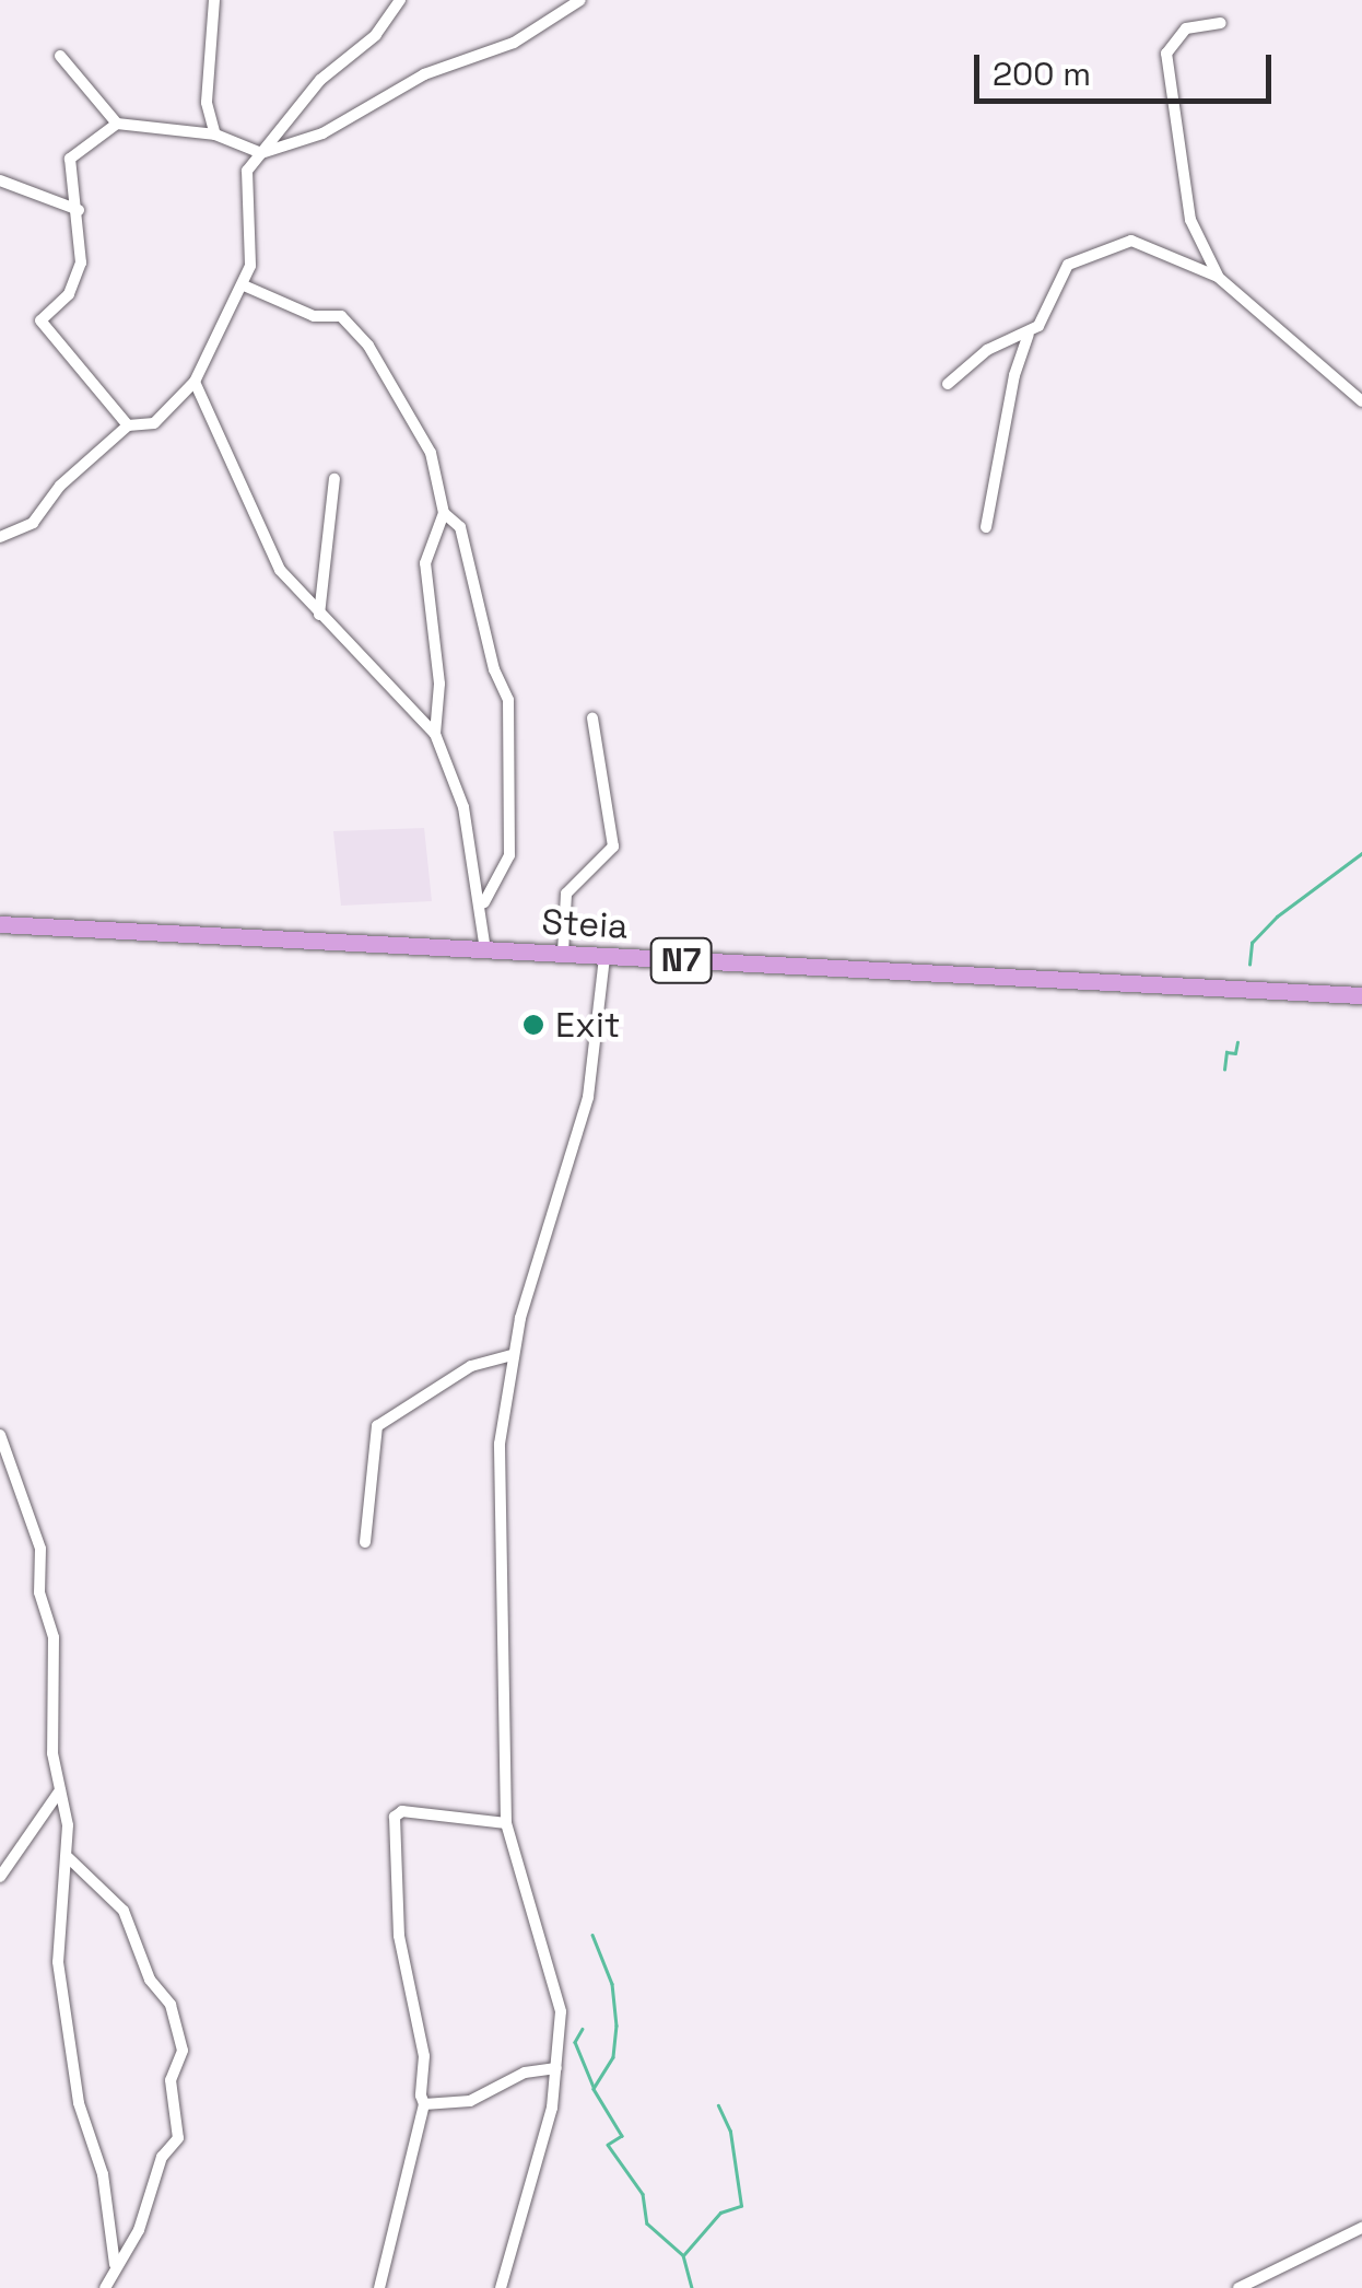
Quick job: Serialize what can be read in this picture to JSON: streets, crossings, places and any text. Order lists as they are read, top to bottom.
{
  "streets": {
    "main road": ["Steia", "N7"]
  },
  "places": ["Exit"],
  "scale_bar": "200 m"
}
